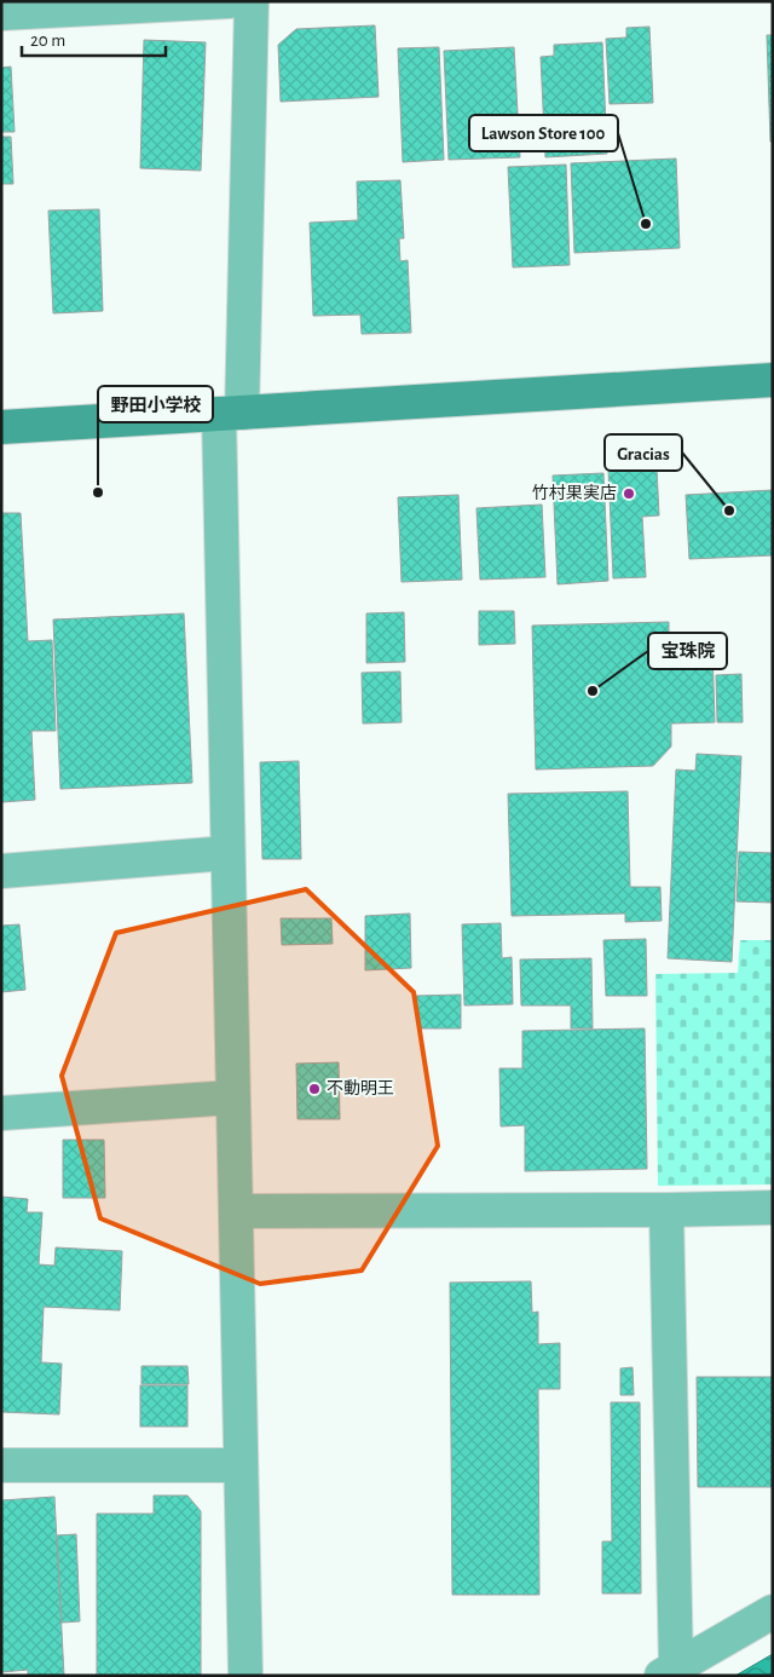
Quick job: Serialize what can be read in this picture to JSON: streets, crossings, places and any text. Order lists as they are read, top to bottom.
{
  "places": [
    "Lawson Store 100",
    "野田小学校",
    "竹村果実店",
    "Gracias",
    "宝珠院",
    "不動明王"
  ],
  "scale_bar": "20 m"
}
